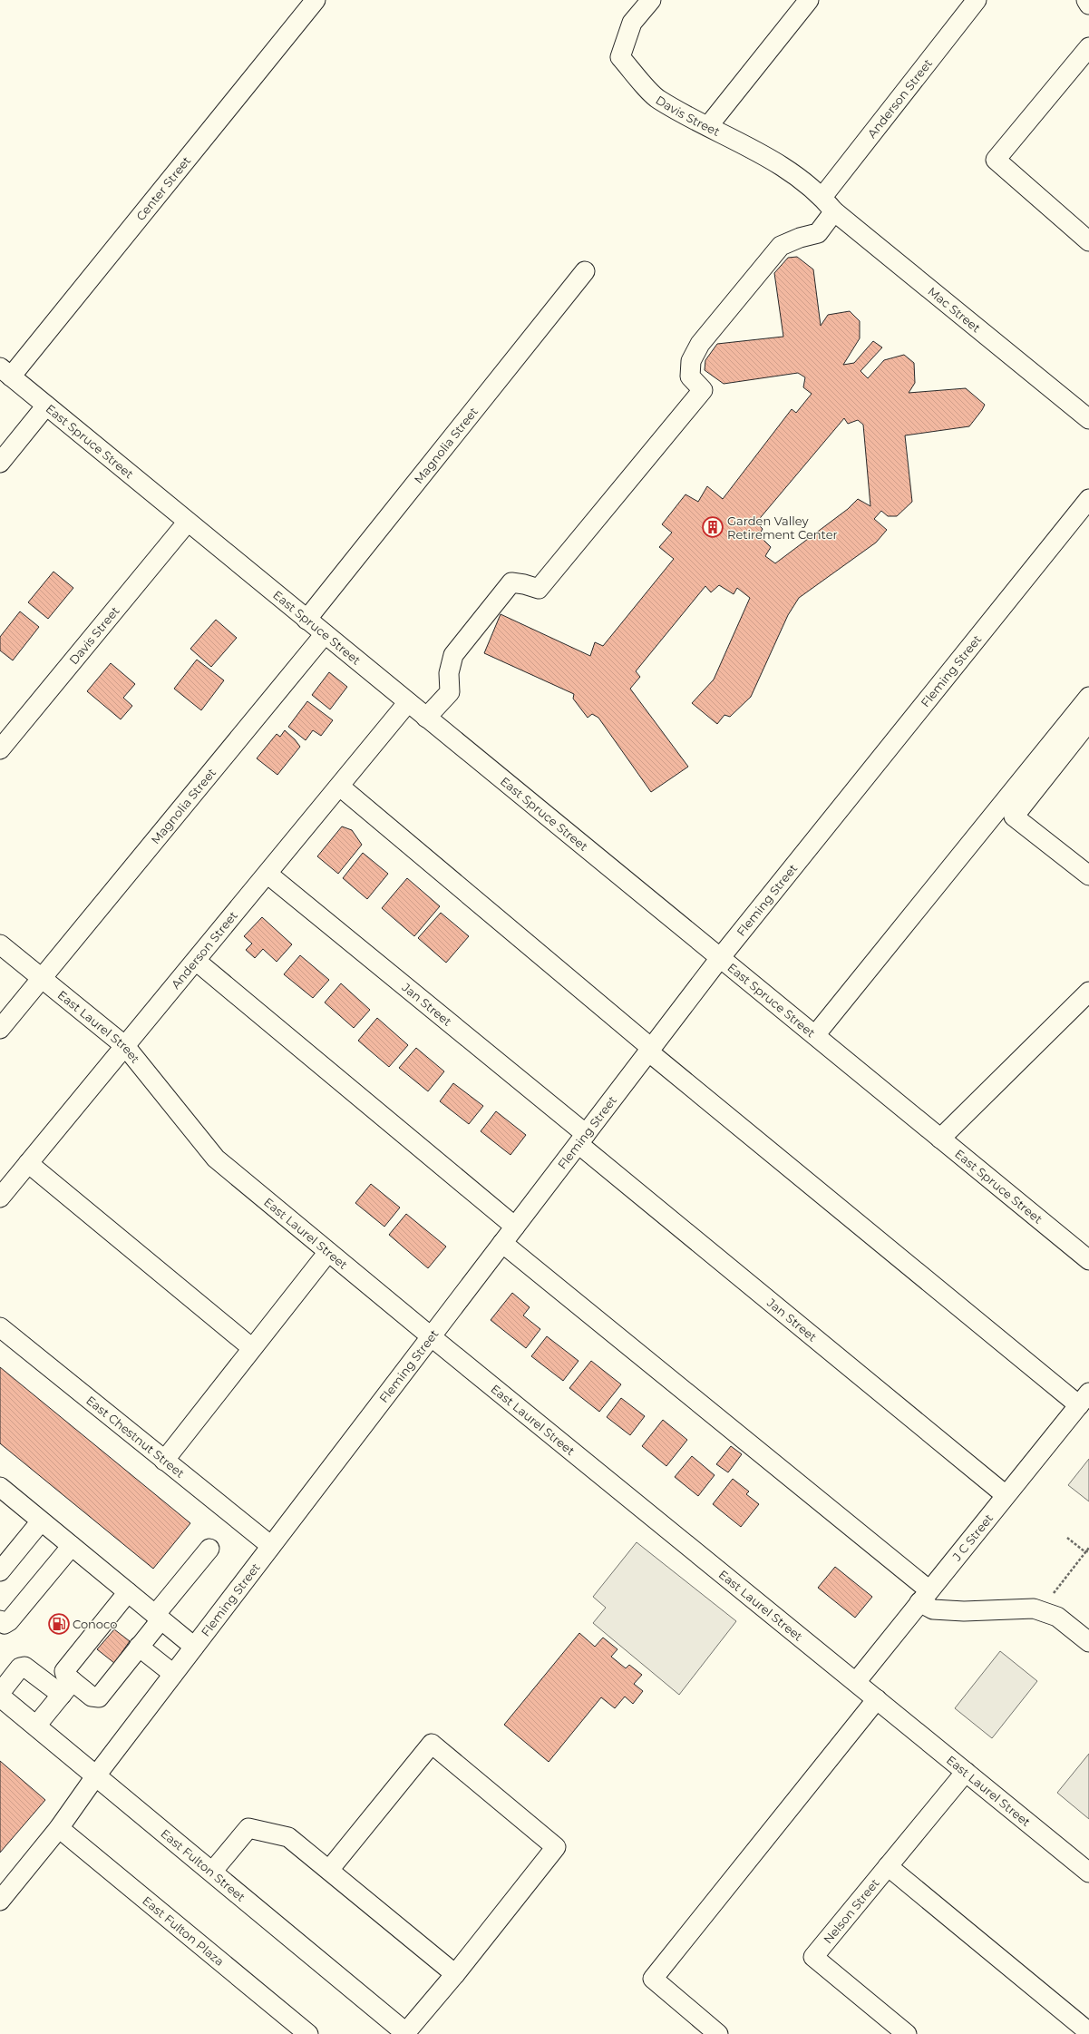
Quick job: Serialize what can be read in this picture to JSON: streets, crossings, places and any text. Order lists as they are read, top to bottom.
{
  "streets": {
    "main road": ["East Fulton Street"],
    "street": [
      "Anderson Street",
      "Davis Street",
      "Center Street",
      "Mac Street",
      "East Spruce Street",
      "Magnolia Street",
      "Fleming Street",
      "Jan Street",
      "East Laurel Street",
      "East Chestnut Street",
      "J C Street",
      "Nelson Street",
      "East Fulton Plaza"
    ]
  },
  "crossings": [
    ["Anderson Street", "Davis Street"],
    ["Anderson Street", "Mac Street"],
    ["Anderson Street", "East Spruce Street"],
    ["Anderson Street", "Jan Street"],
    ["Anderson Street", "East Laurel Street"],
    ["Davis Street", "Mac Street"],
    ["Davis Street", "East Spruce Street"],
    ["Center Street", "East Spruce Street"],
    ["East Spruce Street", "Magnolia Street"],
    ["East Spruce Street", "Fleming Street"],
    ["Magnolia Street", "East Laurel Street"],
    ["Fleming Street", "Jan Street"],
    ["Fleming Street", "East Laurel Street"],
    ["Fleming Street", "East Chestnut Street"],
    ["Fleming Street", "East Fulton Street"],
    ["Fleming Street", "East Fulton Plaza"],
    ["Jan Street", "J C Street"],
    ["East Laurel Street", "J C Street"],
    ["East Laurel Street", "Nelson Street"]
  ],
  "places": {
    "building": ["Garden Valley Retirement Center"],
    "fuel station": ["Conoco"]
  }
}
